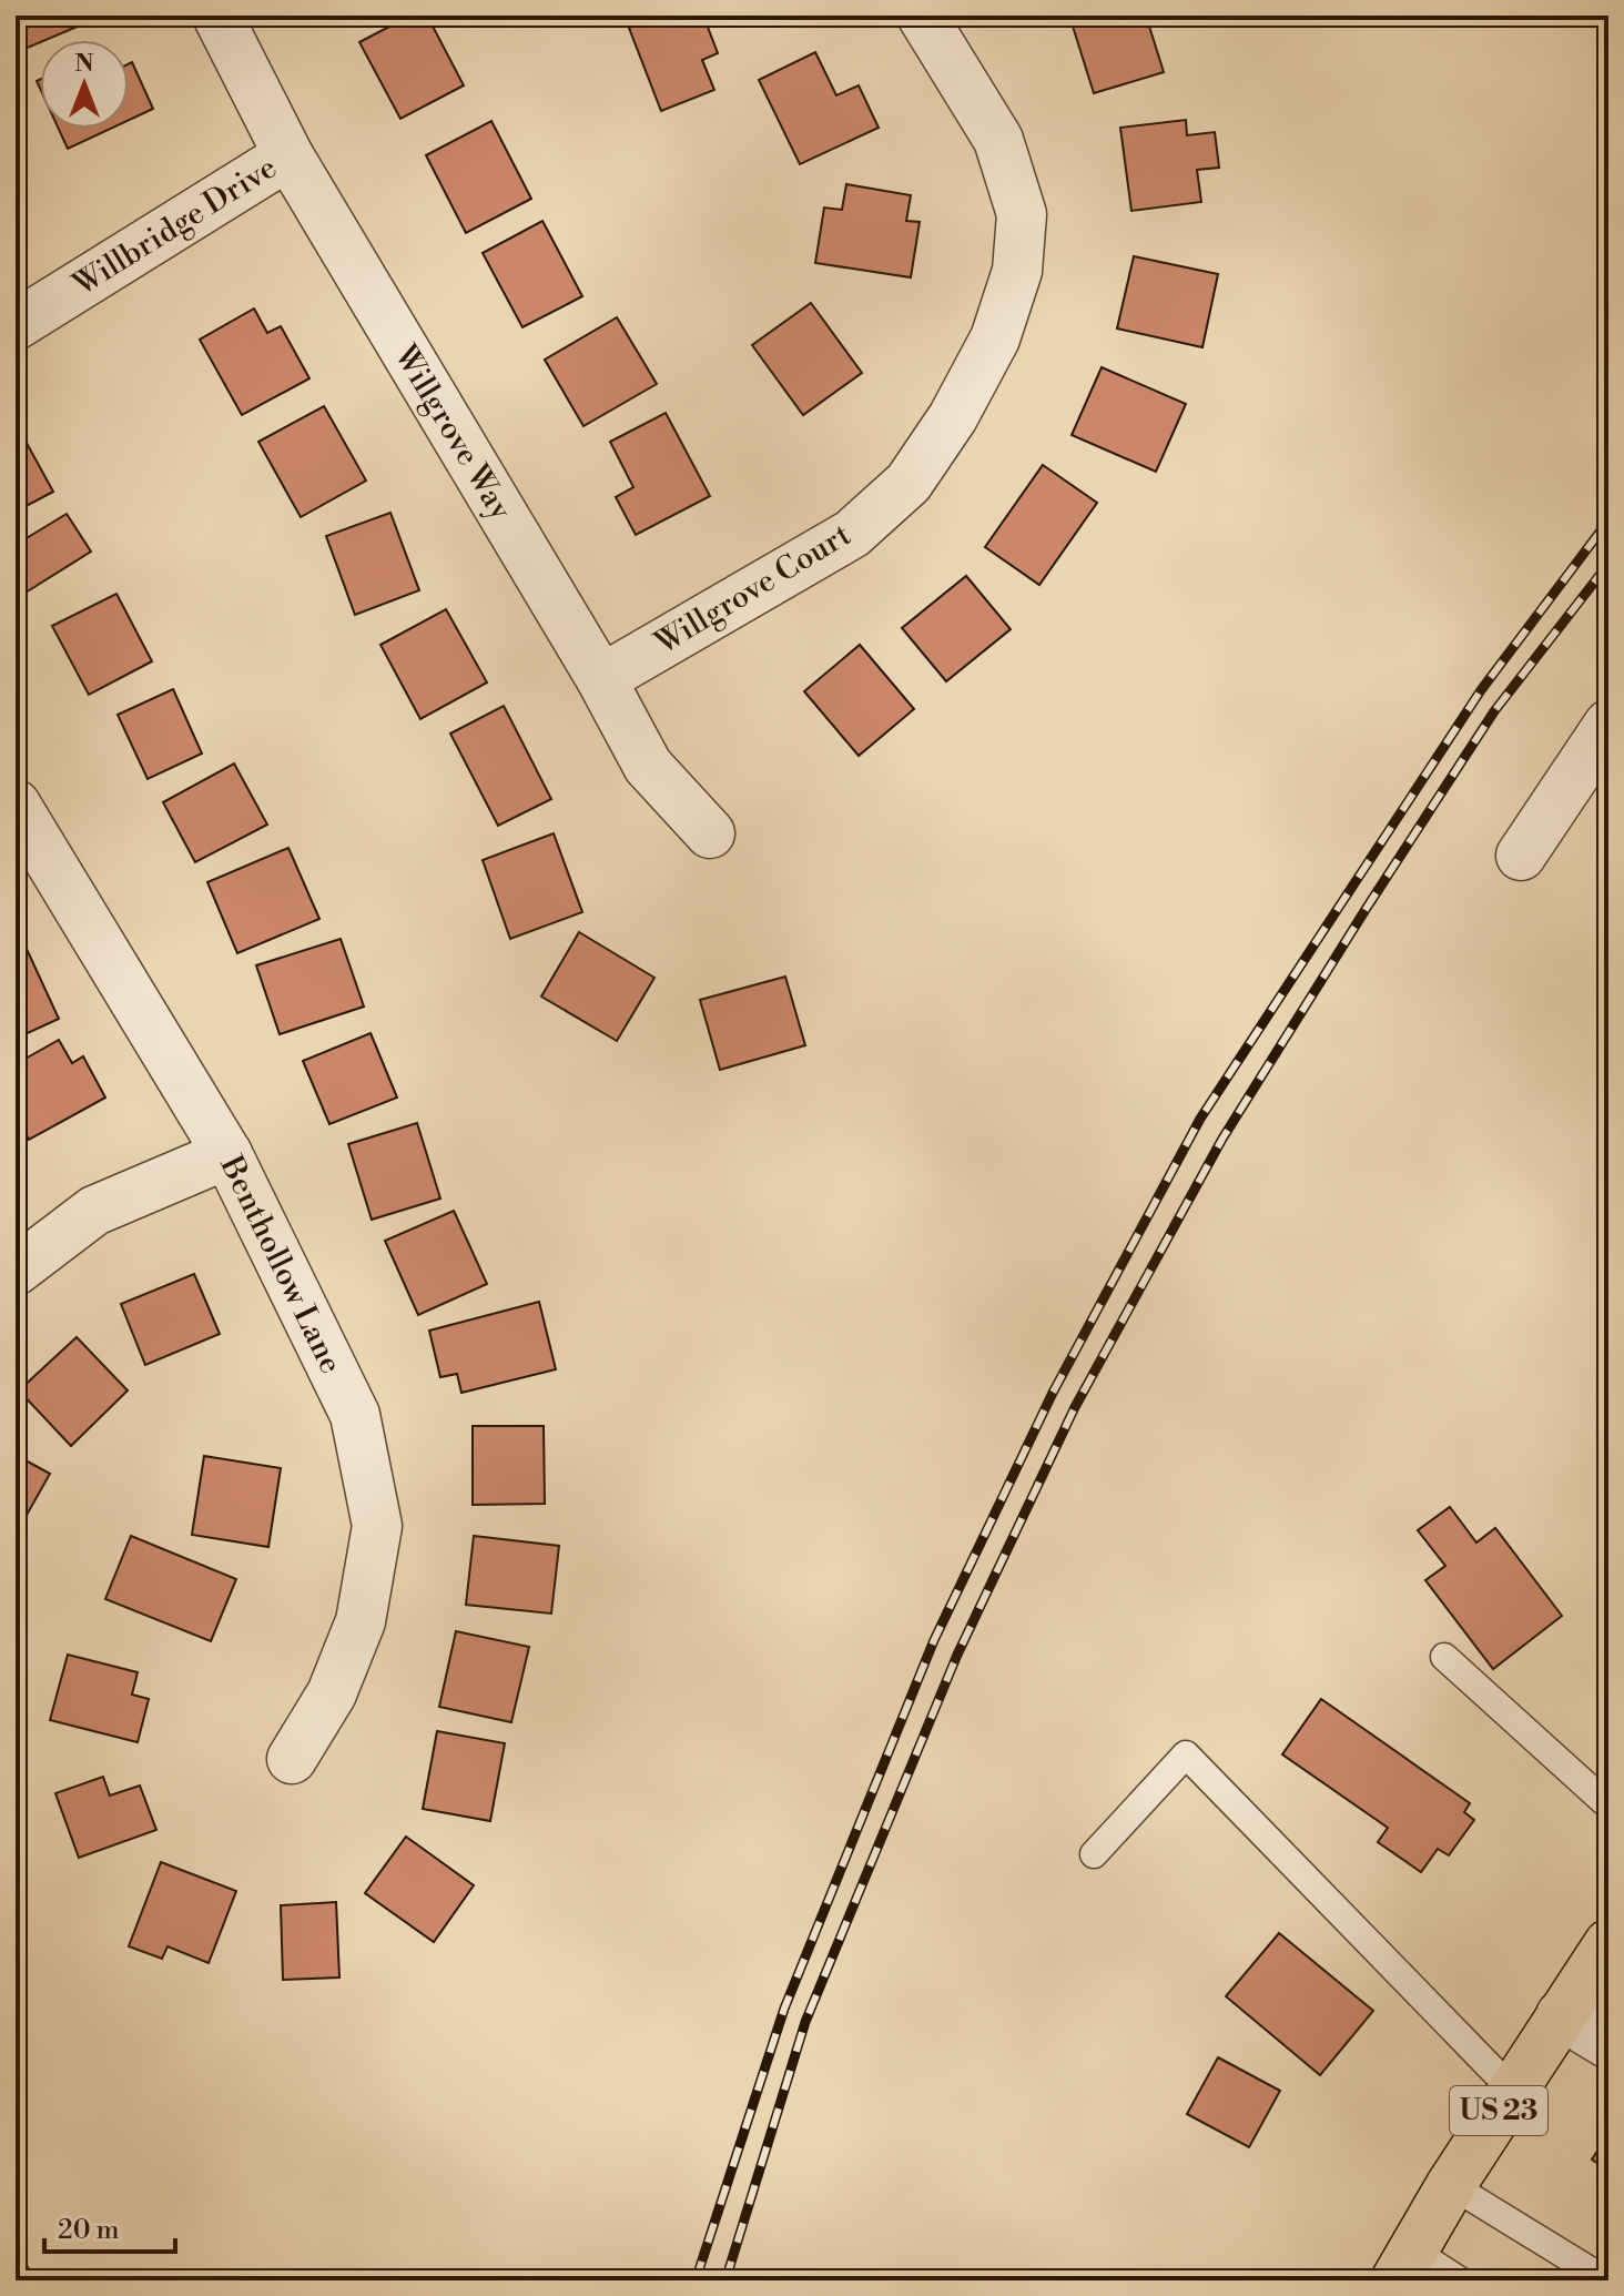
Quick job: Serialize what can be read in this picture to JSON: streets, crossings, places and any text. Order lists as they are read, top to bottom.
{
  "streets": {
    "main road": ["US 23"],
    "street": [
      "Willbridge Drive",
      "Willgrove Way",
      "Willgrove Court",
      "Benthollow Lane"
    ]
  },
  "crossings": [
    ["Willbridge Drive", "Willgrove Way"],
    ["Willgrove Way", "Willgrove Court"]
  ],
  "scale_bar": "20 m",
  "north": "top"
}
